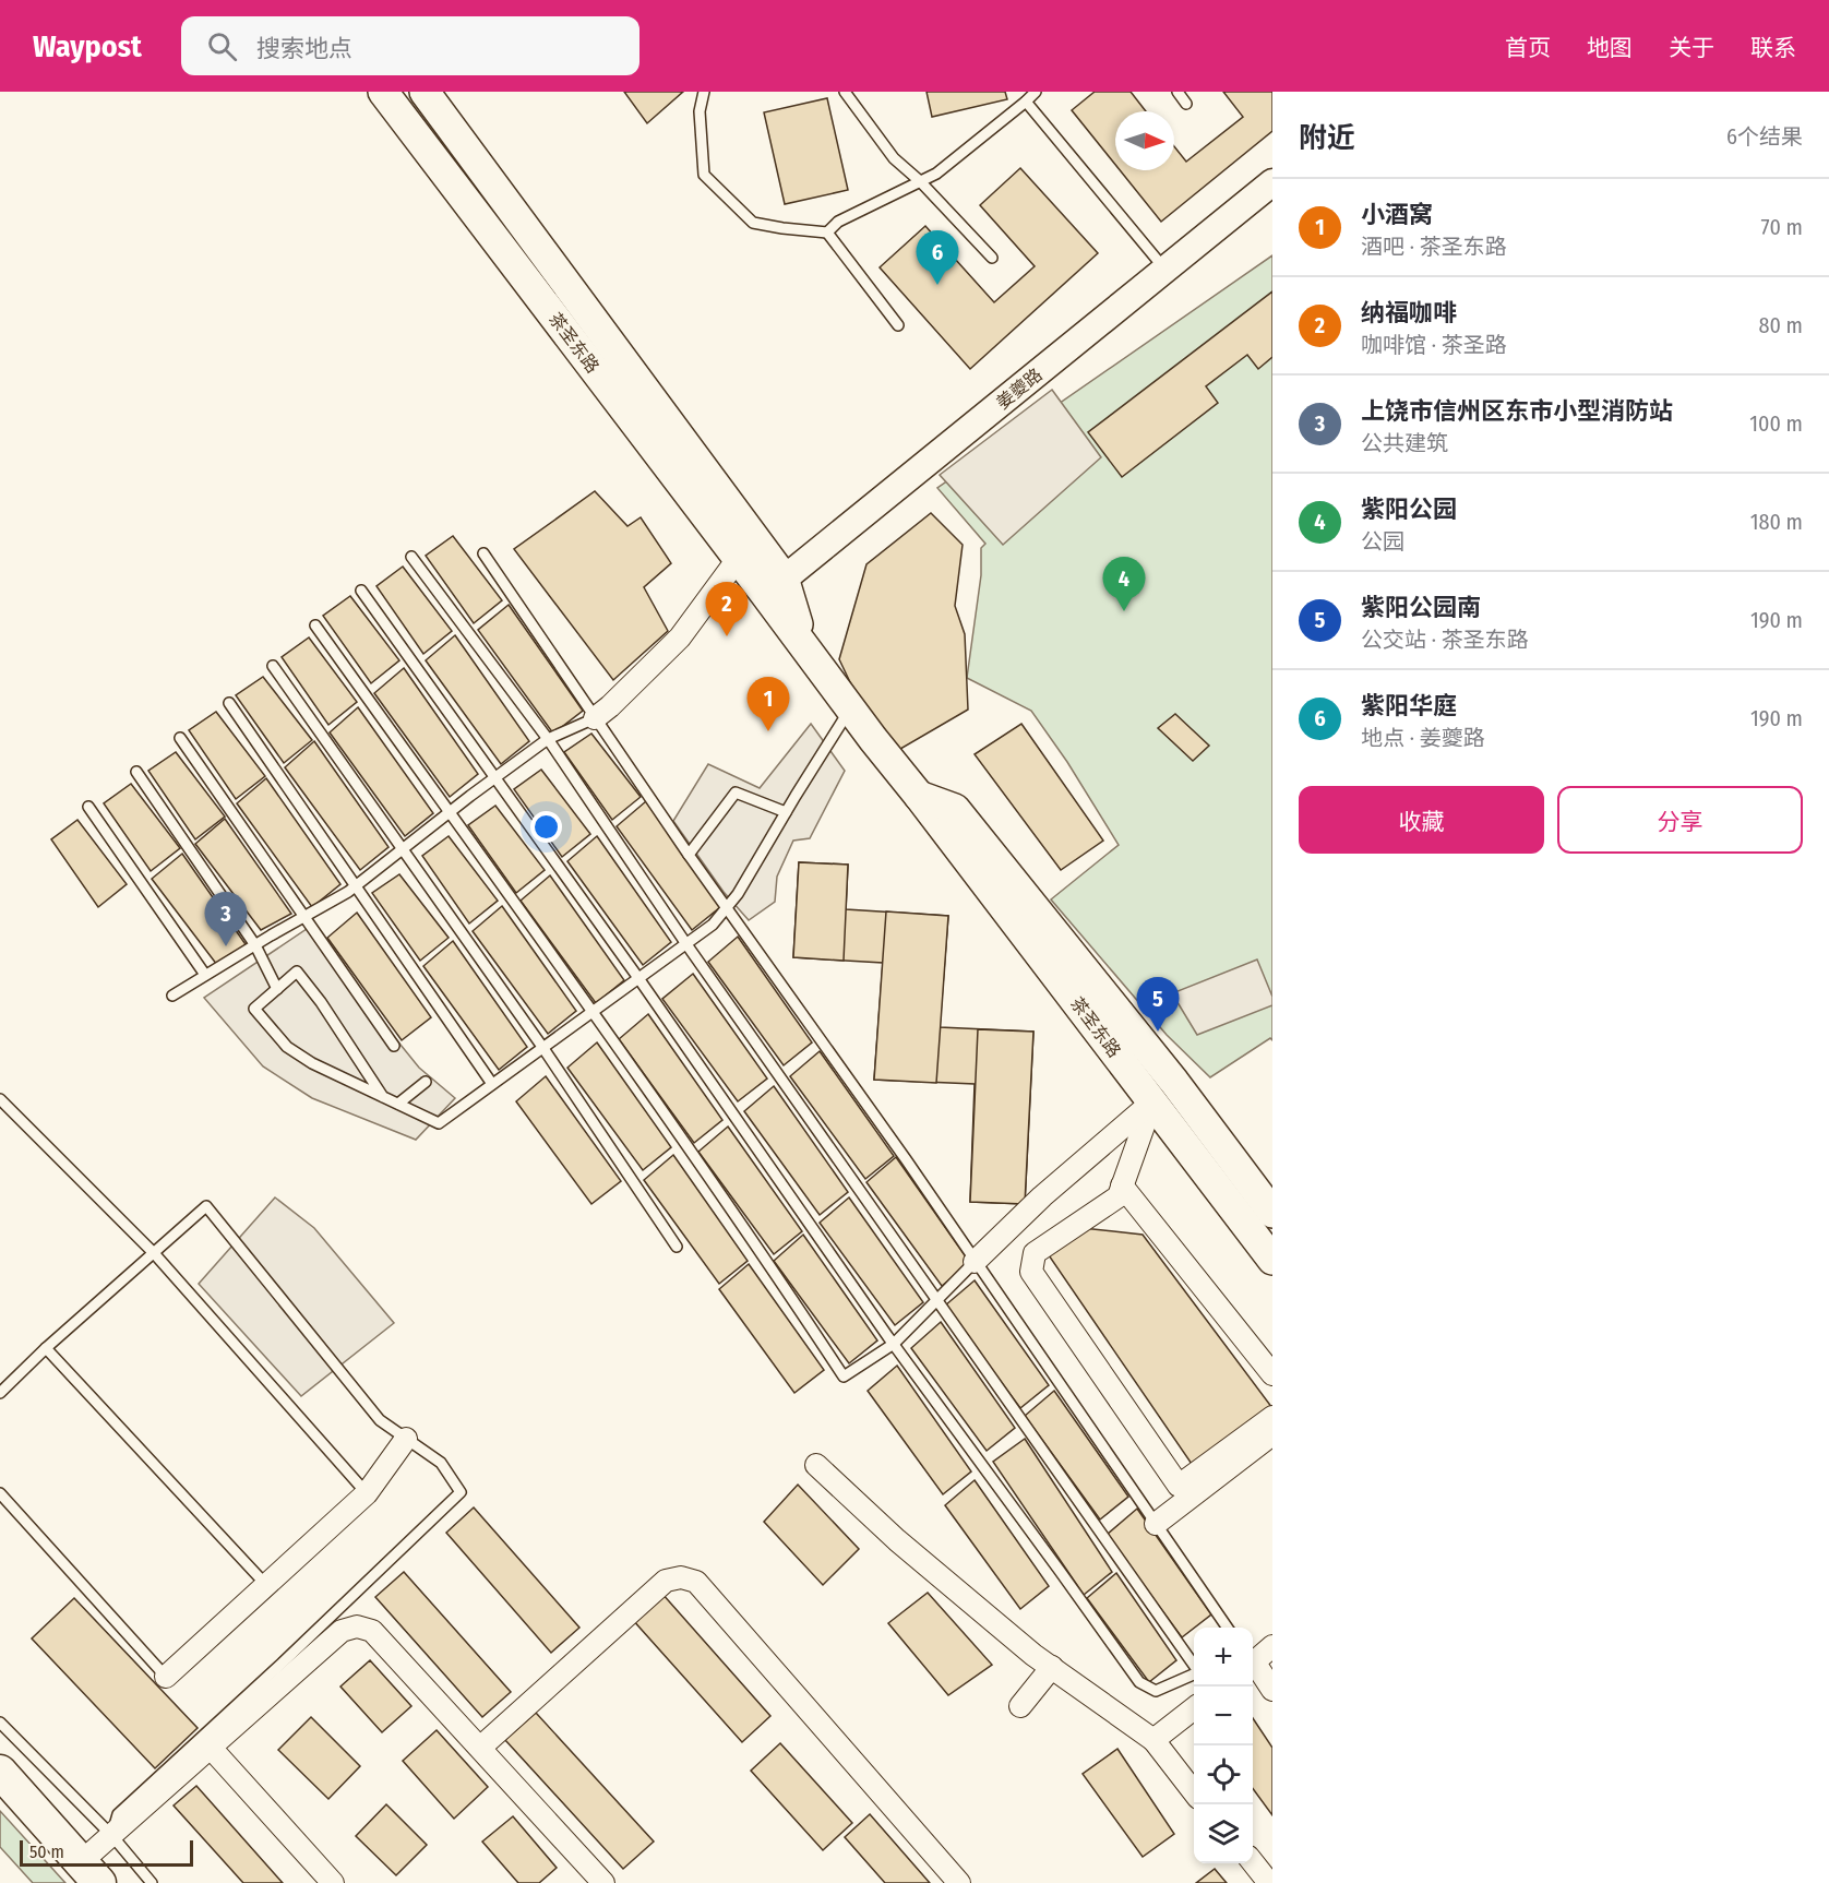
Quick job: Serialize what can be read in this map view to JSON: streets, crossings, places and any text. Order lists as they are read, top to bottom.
{
  "streets": {
    "main road": ["茶圣东路"],
    "street": ["姜夔路"]
  },
  "crossings": [
    ["茶圣东路", "姜夔路"]
  ],
  "scale_bar": "50 m",
  "north": "right",
  "page": {
    "header": "Waypost",
    "search": "搜索地点",
    "nav": [
      "首页",
      "地图",
      "关于",
      "联系"
    ],
    "heading": ["附近", "6个结果"],
    "list": [
      {
        "mark": "1",
        "name": "小酒窝",
        "note": "酒吧 · 茶圣东路",
        "value": "70 m"
      },
      {
        "mark": "2",
        "name": "纳福咖啡",
        "note": "咖啡馆 · 茶圣路",
        "value": "80 m"
      },
      {
        "mark": "3",
        "name": "上饶市信州区东市小型消防站",
        "note": "公共建筑",
        "value": "100 m"
      },
      {
        "mark": "4",
        "name": "紫阳公园",
        "note": "公园",
        "value": "180 m"
      },
      {
        "mark": "5",
        "name": "紫阳公园南",
        "note": "公交站 · 茶圣东路",
        "value": "190 m"
      },
      {
        "mark": "6",
        "name": "紫阳华庭",
        "note": "地点 · 姜夔路",
        "value": "190 m"
      }
    ],
    "pins": [
      "6",
      "4",
      "2",
      "1",
      "3",
      "5"
    ],
    "buttons": ["收藏", "分享"],
    "map_buttons": ["+", "−"],
    "scale": "50 m"
  }
}
